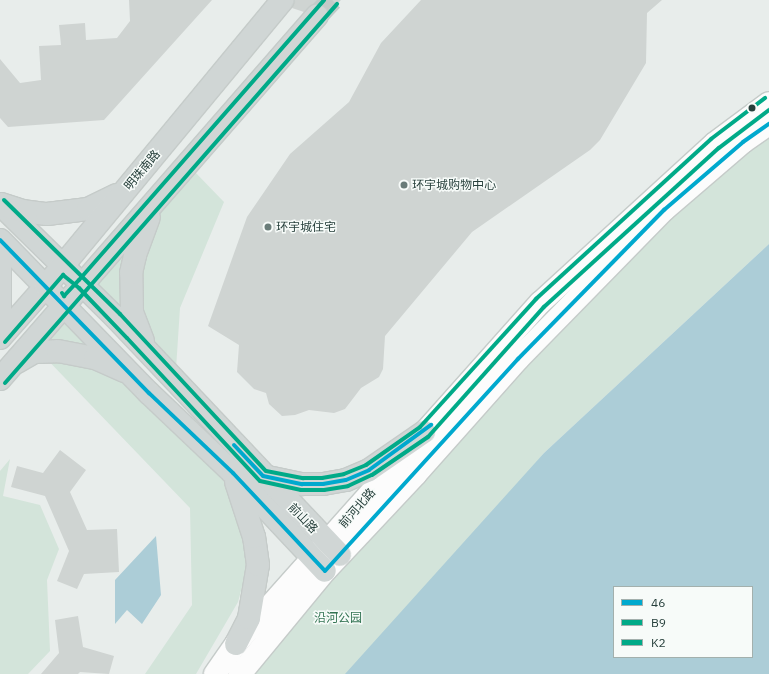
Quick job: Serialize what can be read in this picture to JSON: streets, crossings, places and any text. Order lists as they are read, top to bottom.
{
  "streets": {
    "main road": ["明珠南路", "前河北路", "前山路"]
  },
  "crossings": [
    ["明珠南路", "前山路"],
    ["前河北路", "前山路"]
  ],
  "parks": ["沿河公园"],
  "places": ["环宇城购物中心", "环宇城住宅"],
  "lines": ["transit line K2", "transit line B9", "transit line 46"],
  "legend": ["46", "B9", "K2"]
}
